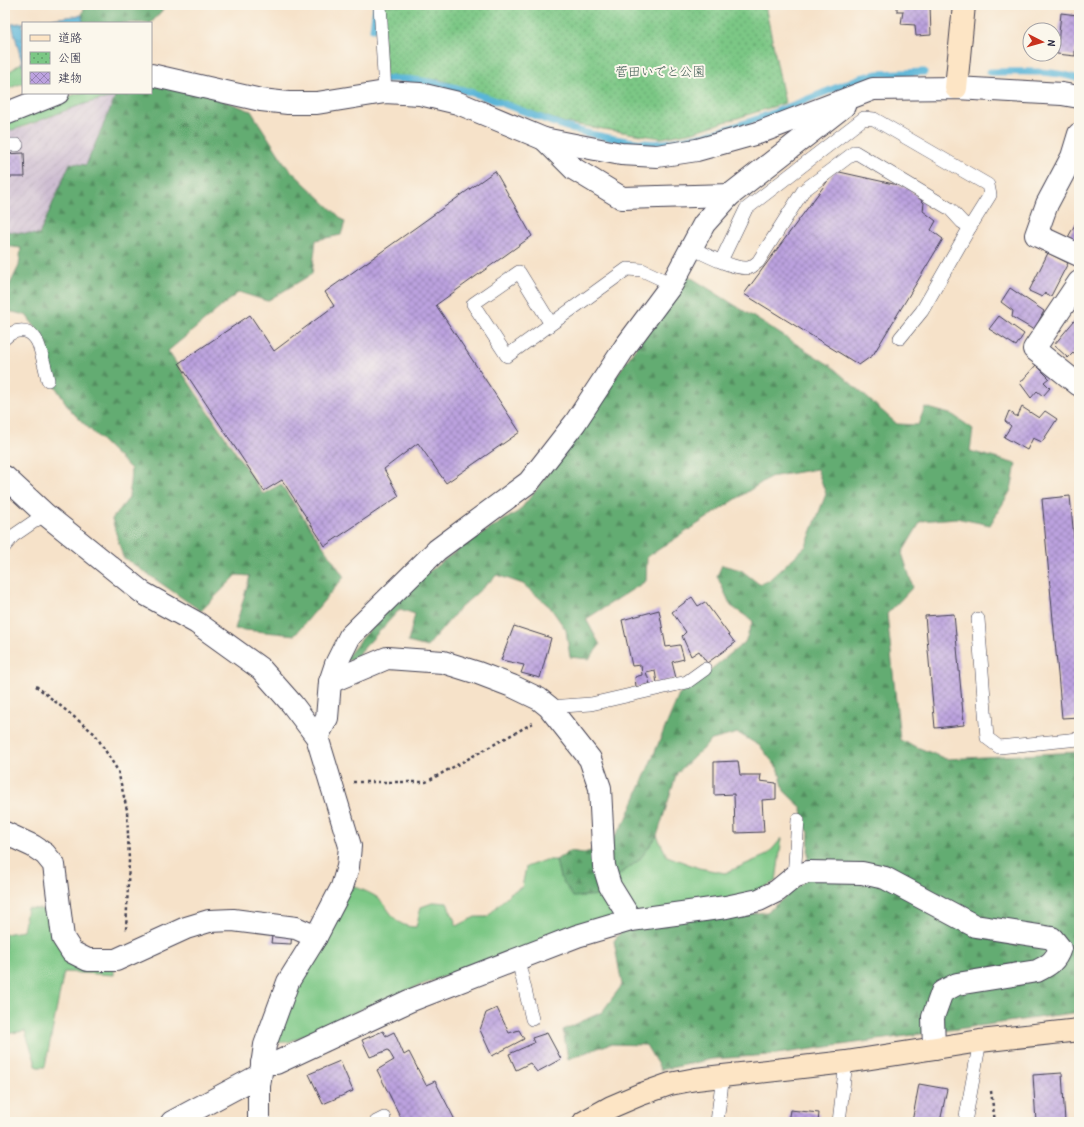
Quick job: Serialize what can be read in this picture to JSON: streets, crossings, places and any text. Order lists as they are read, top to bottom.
{
  "parks": ["菅田いでと公園"],
  "legend": ["道路", "公園", "建物"],
  "north": "right"
}
